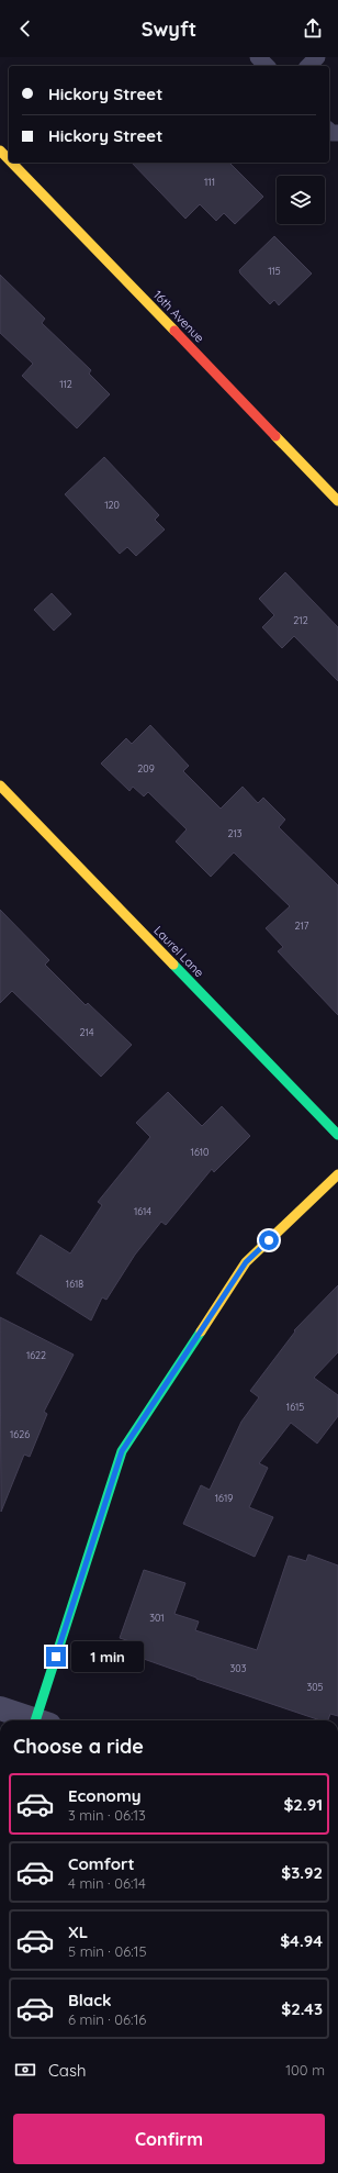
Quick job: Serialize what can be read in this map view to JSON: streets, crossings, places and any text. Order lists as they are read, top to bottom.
{
  "streets": {
    "street": ["16th Avenue", "Laurel Lane"]
  },
  "house_numbers": [
    "111",
    "115",
    "112",
    "120",
    "212",
    "209",
    "213",
    "217",
    "214",
    "1610",
    "1614",
    "1618",
    "1622",
    "1615",
    "1626",
    "1619",
    "301",
    "303",
    "305"
  ],
  "page": {
    "header": "Swyft",
    "banner": ["Hickory Street", "Hickory Street"],
    "bubble": "1 min",
    "heading": "Choose a ride",
    "list": [
      {
        "name": "Economy",
        "note": "3 min · 06:13",
        "value": "$2.91"
      },
      {
        "name": "Comfort",
        "note": "4 min · 06:14",
        "value": "$3.92"
      },
      {
        "name": "XL",
        "note": "5 min · 06:15",
        "value": "$4.94"
      },
      {
        "name": "Black",
        "note": "6 min · 06:16",
        "value": "$2.43"
      }
    ],
    "pay": ["Cash", "100 m"],
    "buttons": "Confirm"
  }
}
